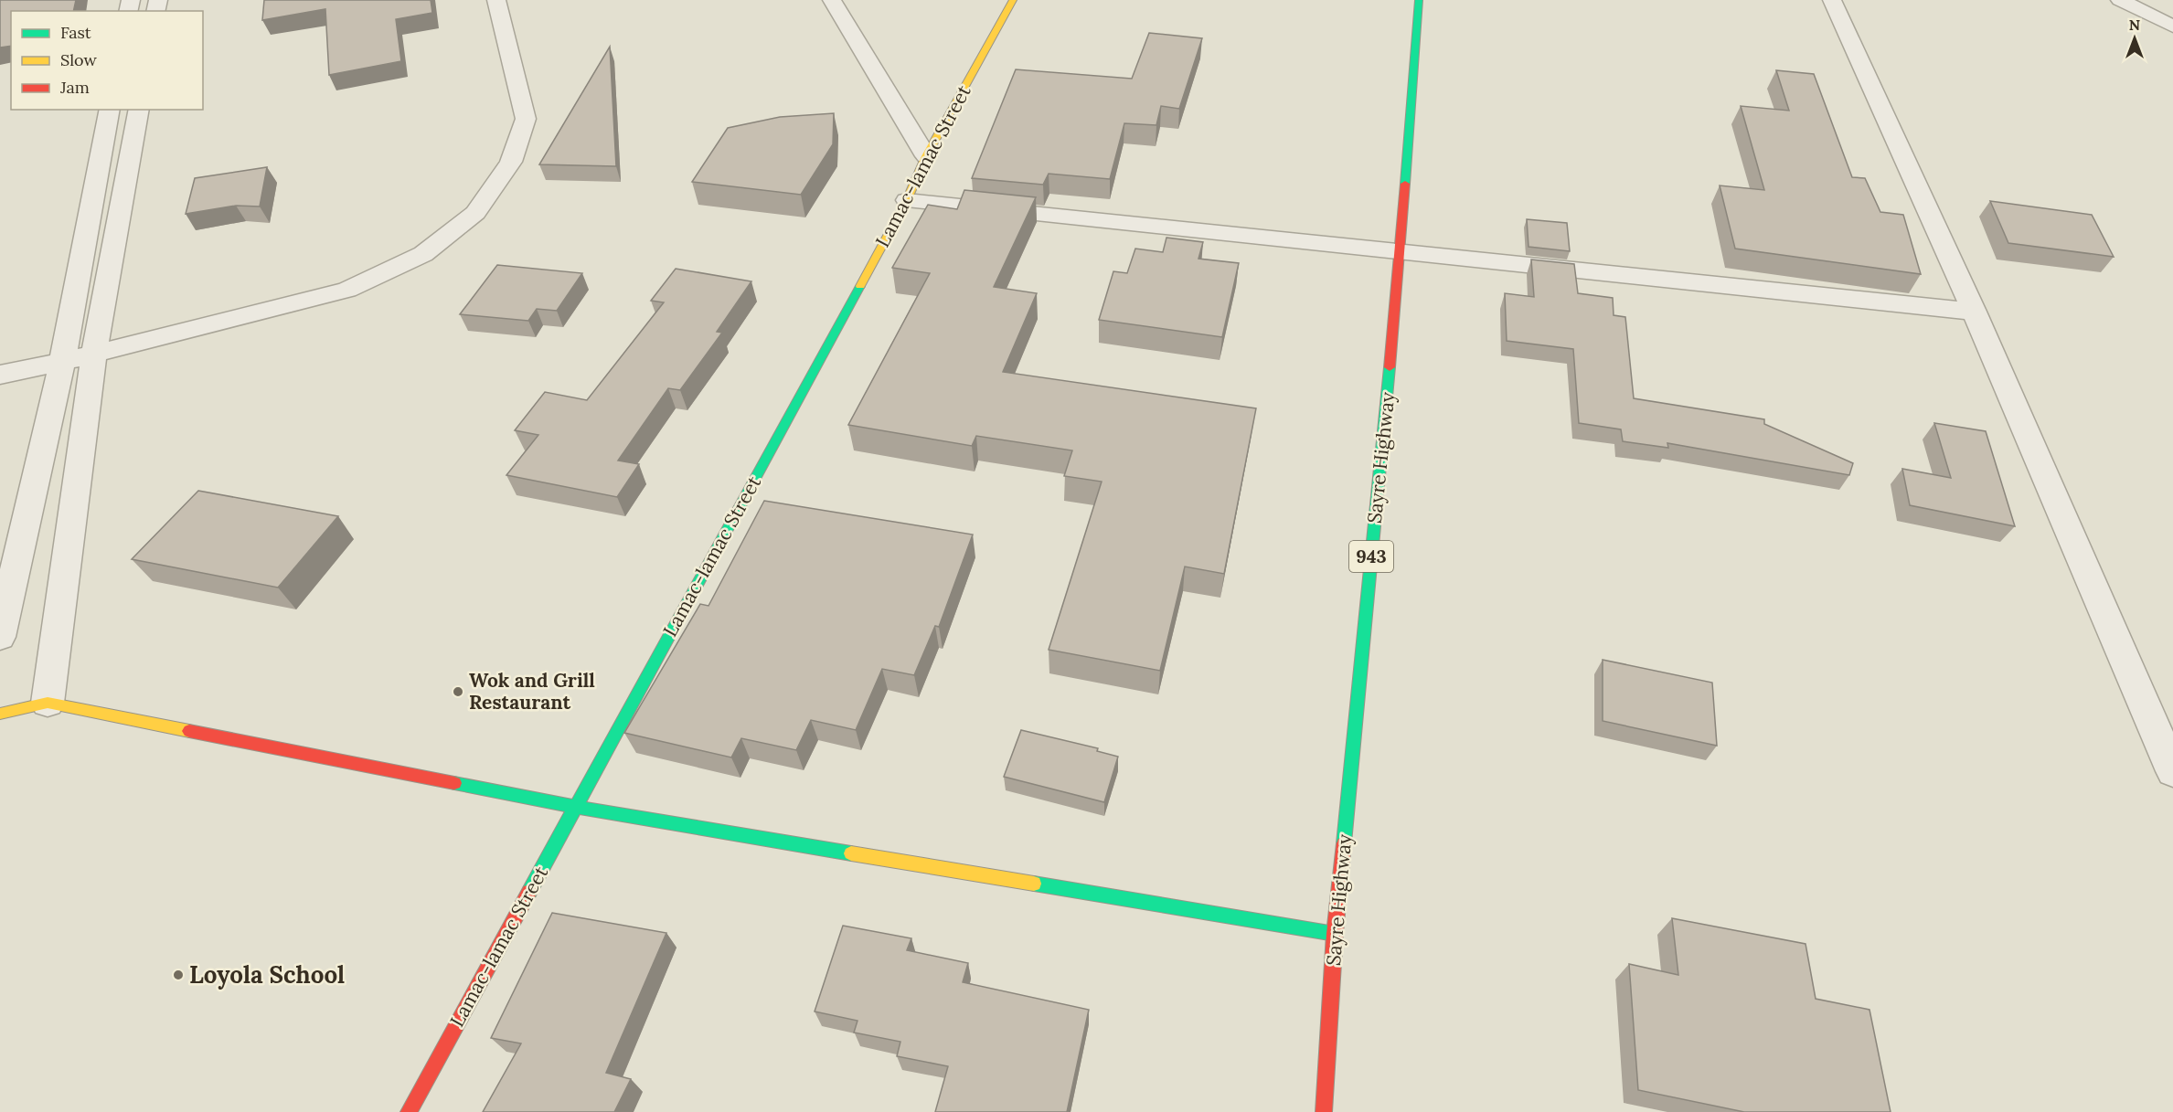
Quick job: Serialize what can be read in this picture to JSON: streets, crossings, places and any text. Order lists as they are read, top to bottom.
{
  "streets": {
    "main road": ["Lamac-lamac Street", "Sayre Highway", "943"]
  },
  "places": ["Wok and Grill Restaurant", "Loyola School"],
  "legend": ["Fast", "Slow", "Jam"],
  "north": "top"
}
